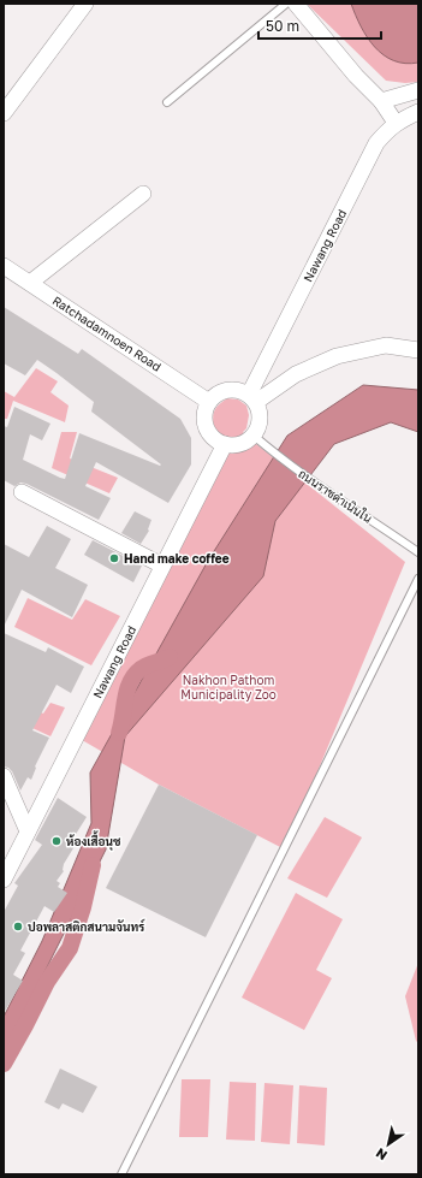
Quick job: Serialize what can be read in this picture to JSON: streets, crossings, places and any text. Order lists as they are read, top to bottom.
{
  "streets": {
    "street": ["Nawang Road", "Ratchadamnoen Road"],
    "lane": ["ถนนราชดำเนินใน"]
  },
  "crossings": [
    ["Nawang Road", "Ratchadamnoen Road"],
    ["Nawang Road", "ถนนราชดำเนินใน"],
    ["Ratchadamnoen Road", "ถนนราชดำเนินใน"]
  ],
  "parks": ["Nakhon Pathom Municipality Zoo"],
  "places": ["Hand make coffee", "ห้องเสื้อนุช", "ปอพลาสติกสนามจันทร์"],
  "scale_bar": "50 m",
  "north": "bottom left"
}
